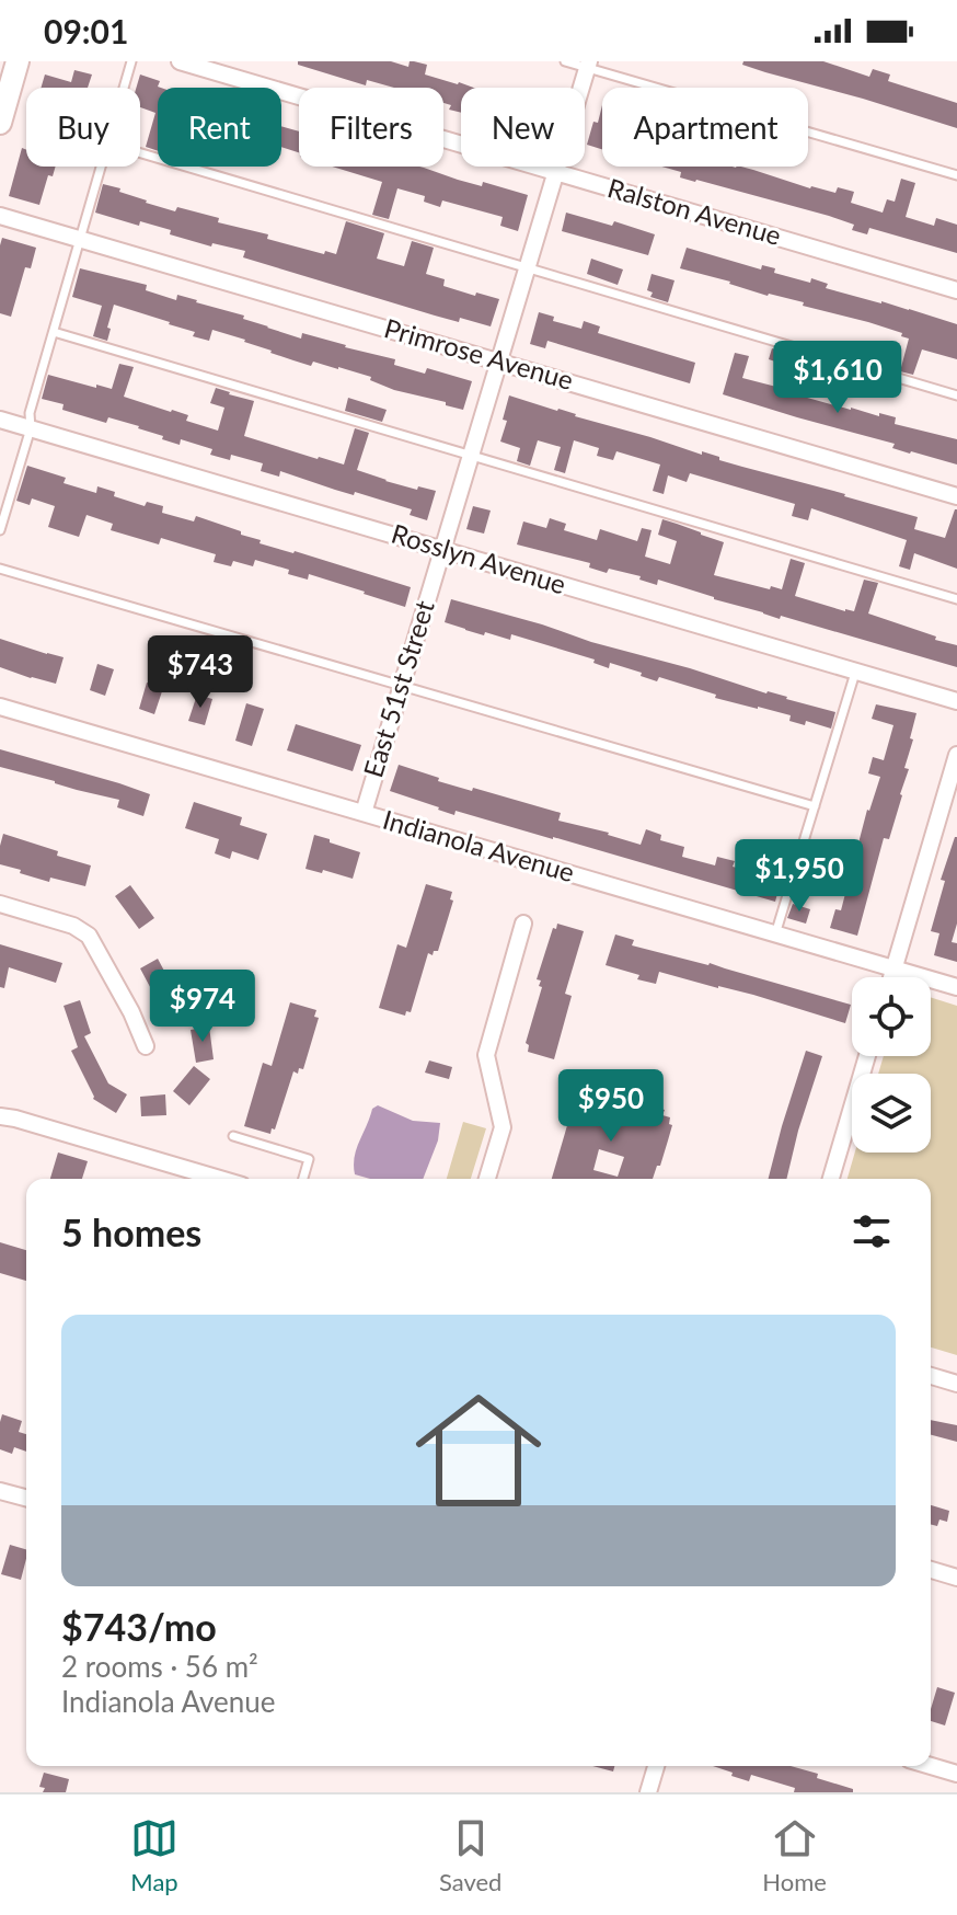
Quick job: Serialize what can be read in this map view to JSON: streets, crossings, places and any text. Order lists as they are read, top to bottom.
{
  "streets": {
    "street": [
      "Ralston Avenue",
      "Primrose Avenue",
      "Rosslyn Avenue",
      "East 51st Street",
      "Indianola Avenue"
    ]
  },
  "crossings": [
    ["Ralston Avenue", "East 51st Street"],
    ["Primrose Avenue", "East 51st Street"],
    ["Rosslyn Avenue", "East 51st Street"],
    ["East 51st Street", "Indianola Avenue"]
  ],
  "page": {
    "status": "09:01",
    "chip": [
      "Buy",
      "Rent",
      "Filters",
      "New",
      "Apartment"
    ],
    "price": [
      "$1,610",
      "$743",
      "$1,950",
      "$974",
      "$950"
    ],
    "heading": "5 homes",
    "list": [
      {
        "name": "$743/mo",
        "note": "2 rooms · 56 m² · Indianola Avenue"
      }
    ],
    "tabs": ["Map", "Saved", "Home"]
  }
}
